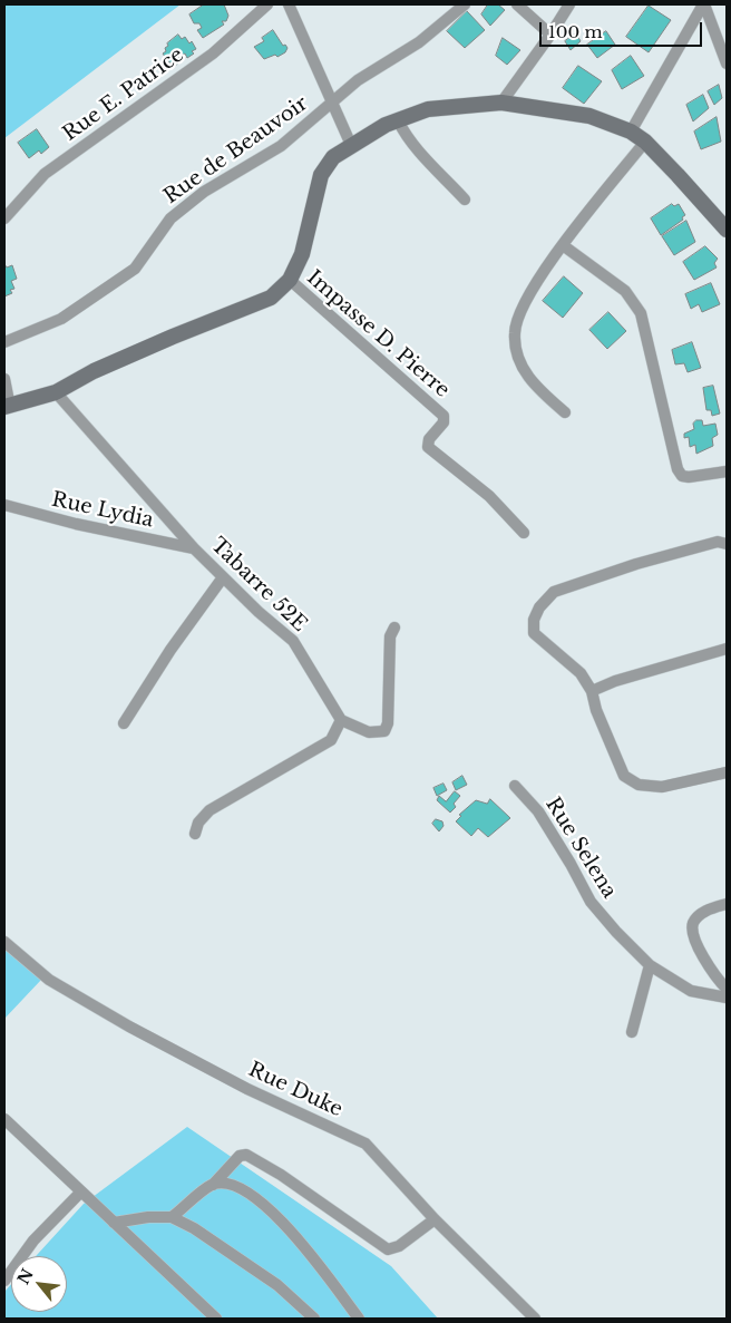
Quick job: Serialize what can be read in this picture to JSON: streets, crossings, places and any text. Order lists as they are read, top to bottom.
{
  "streets": {
    "street": [
      "Rue E. Patrice",
      "Rue de Beauvoir",
      "Impasse D. Pierre",
      "Rue Lydia",
      "Tabarre 52E",
      "Rue Selena",
      "Rue Duke"
    ]
  },
  "crossings": [
    ["Rue Lydia", "Tabarre 52E"]
  ],
  "scale_bar": "100 m",
  "north": "top left"
}
